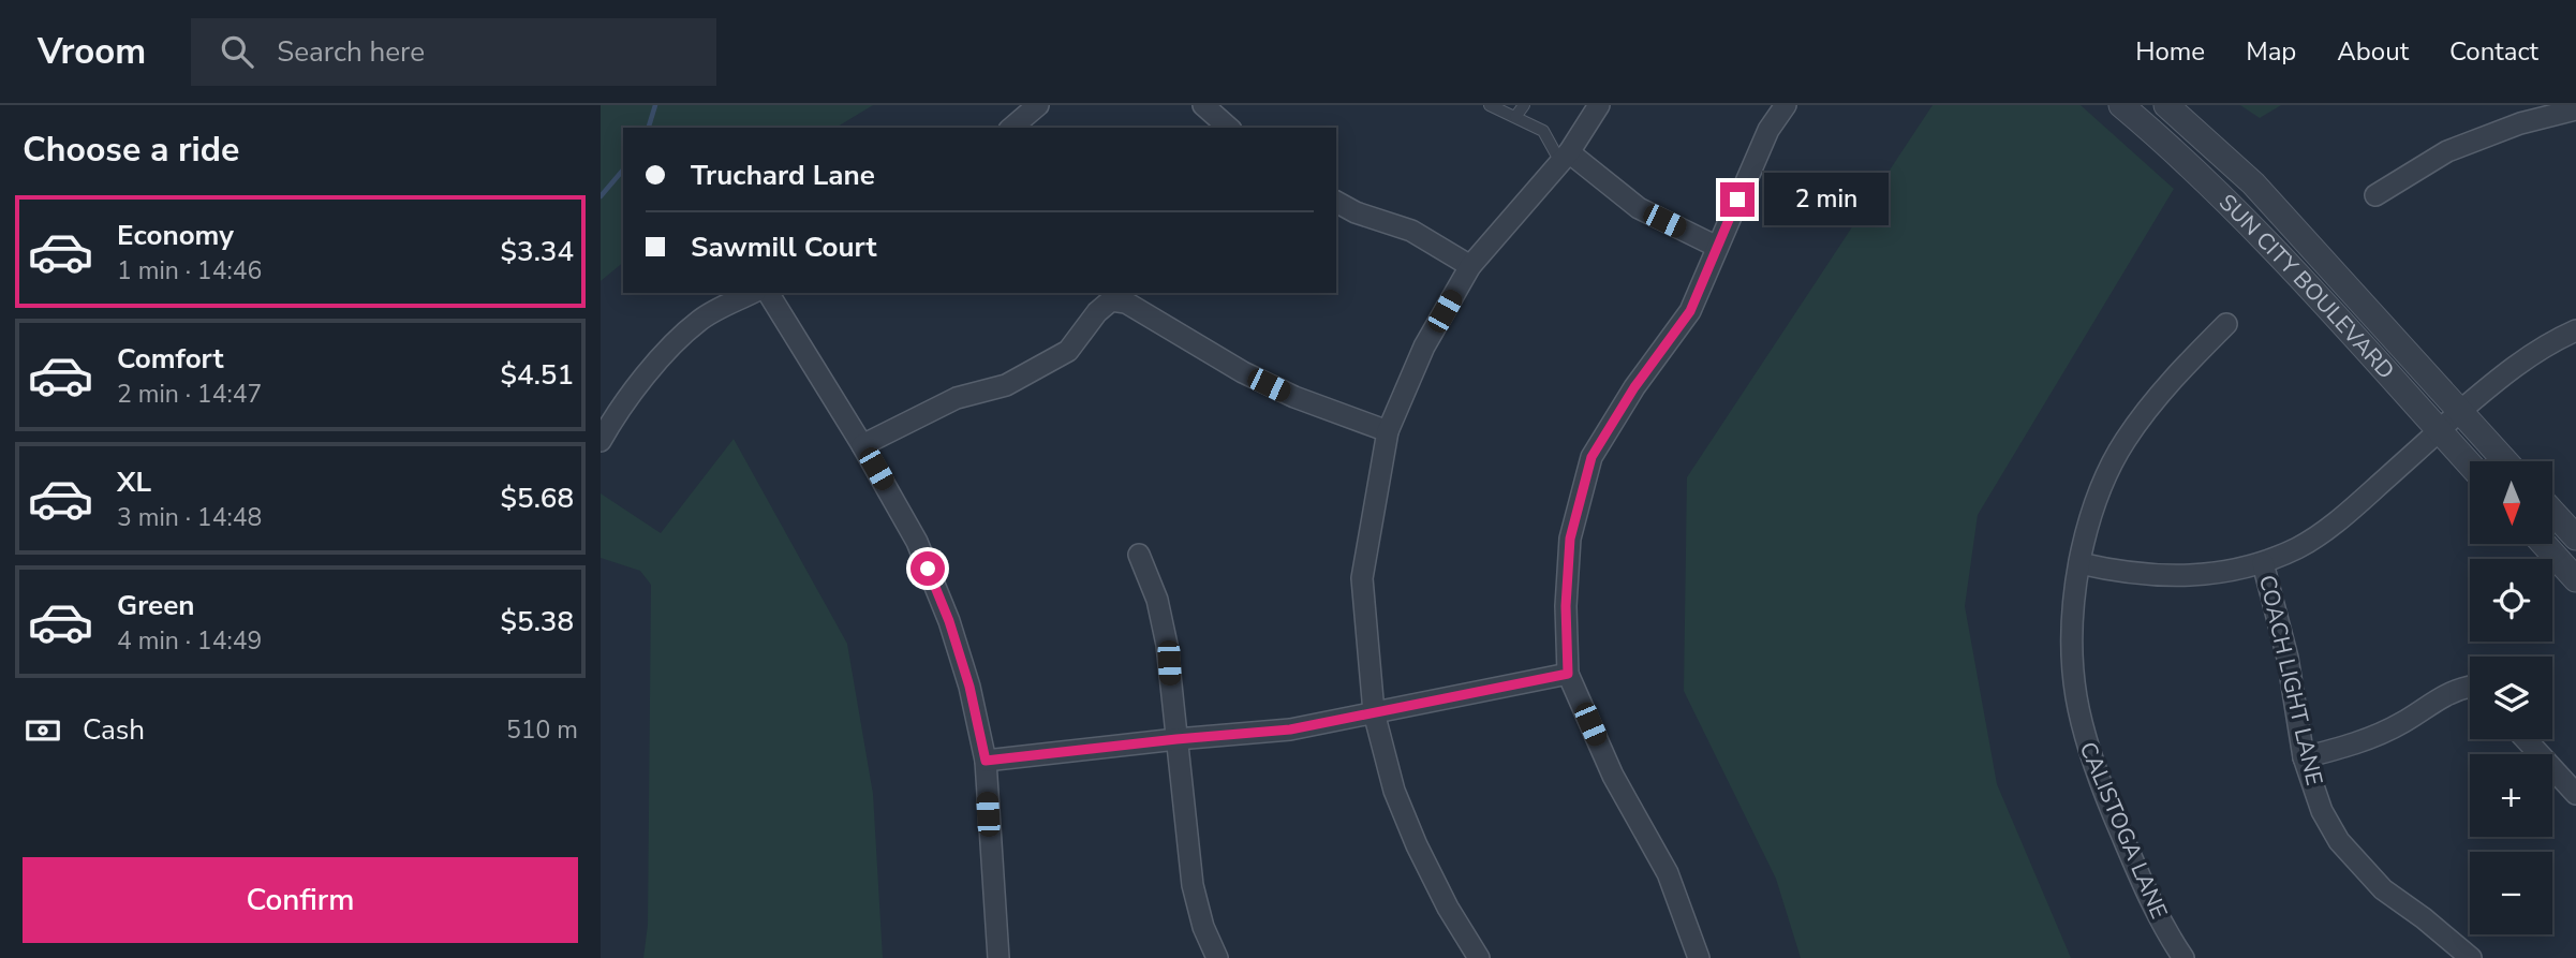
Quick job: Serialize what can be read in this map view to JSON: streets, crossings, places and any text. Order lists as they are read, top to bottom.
{
  "streets": {
    "street": ["SUN CITY BOULEVARD", "COACH LIGHT LANE", "CALISTOGA LANE"]
  },
  "north": "bottom",
  "page": {
    "header": "Vroom",
    "search": "Search here",
    "nav": [
      "Home",
      "Map",
      "About",
      "Contact"
    ],
    "heading": "Choose a ride",
    "banner": ["Truchard Lane", "Sawmill Court"],
    "bubble": "2 min",
    "list": [
      {
        "name": "Economy",
        "note": "1 min · 14:46",
        "value": "$3.34"
      },
      {
        "name": "Comfort",
        "note": "2 min · 14:47",
        "value": "$4.51"
      },
      {
        "name": "XL",
        "note": "3 min · 14:48",
        "value": "$5.68"
      },
      {
        "name": "Green",
        "note": "4 min · 14:49",
        "value": "$5.38"
      }
    ],
    "map_buttons": ["+", "−"],
    "pay": ["Cash", "510 m"],
    "buttons": "Confirm"
  }
}
